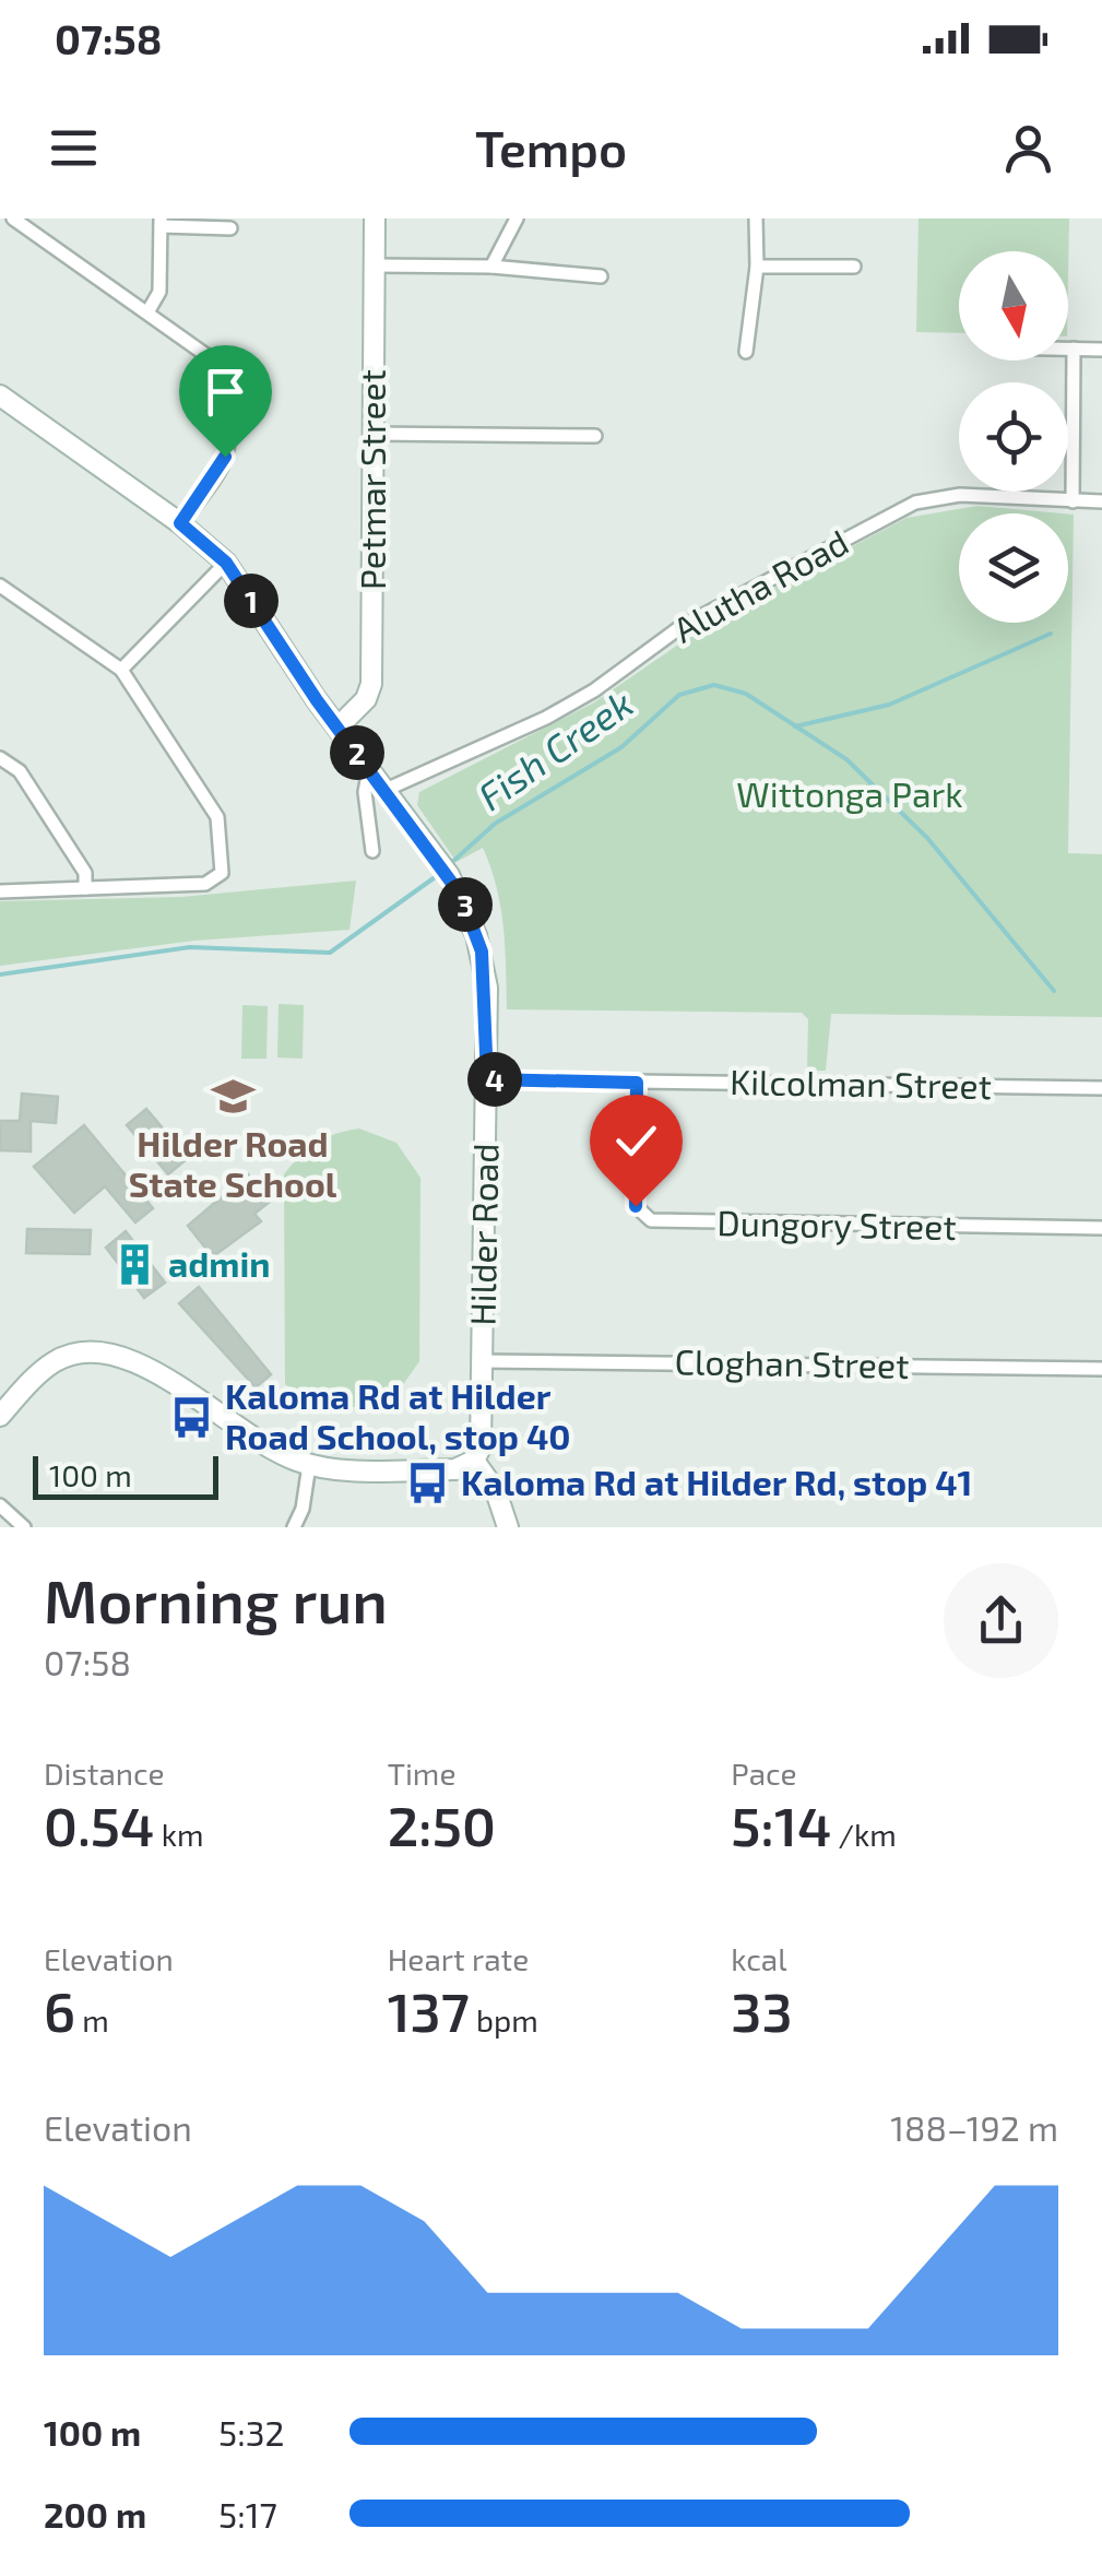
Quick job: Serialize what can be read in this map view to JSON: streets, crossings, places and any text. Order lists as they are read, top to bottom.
{
  "streets": {
    "street": [
      "Petmar Street",
      "Alutha Road",
      "Kilcolman Street",
      "Dungory Street",
      "Hilder Road",
      "Cloghan Street"
    ]
  },
  "crossings": [
    ["Petmar Street", "Hilder Road"],
    ["Alutha Road", "Hilder Road"],
    ["Kilcolman Street", "Dungory Street"],
    ["Kilcolman Street", "Hilder Road"],
    ["Hilder Road", "Cloghan Street"]
  ],
  "water": ["Fish Creek"],
  "parks": ["Wittonga Park"],
  "places": {
    "school or university": ["Hilder Road State School"],
    "building": ["admin"],
    "bus stop": ["Kaloma Rd at Hilder Road School, stop 40", "Kaloma Rd at Hilder Rd, stop 41"]
  },
  "scale_bar": "100 m",
  "north": "bottom",
  "page": {
    "status": "07:58",
    "header": "Tempo",
    "pins": [
      "1",
      "2",
      "3",
      "4"
    ],
    "scale": "100 m",
    "heading": ["Morning run", "07:58"],
    "stats": [
      ["Distance", "0.54 km"],
      ["Time", "2:50"],
      ["Pace", "5:14 /km"],
      ["Elevation", "6 m"],
      ["Heart rate", "137 bpm"],
      ["kcal", "33"]
    ],
    "chart": ["Elevation", "188–192 m"],
    "list": [
      {
        "name": "100 m",
        "note": "5:32"
      },
      {
        "name": "200 m",
        "note": "5:17"
      }
    ]
  }
}
